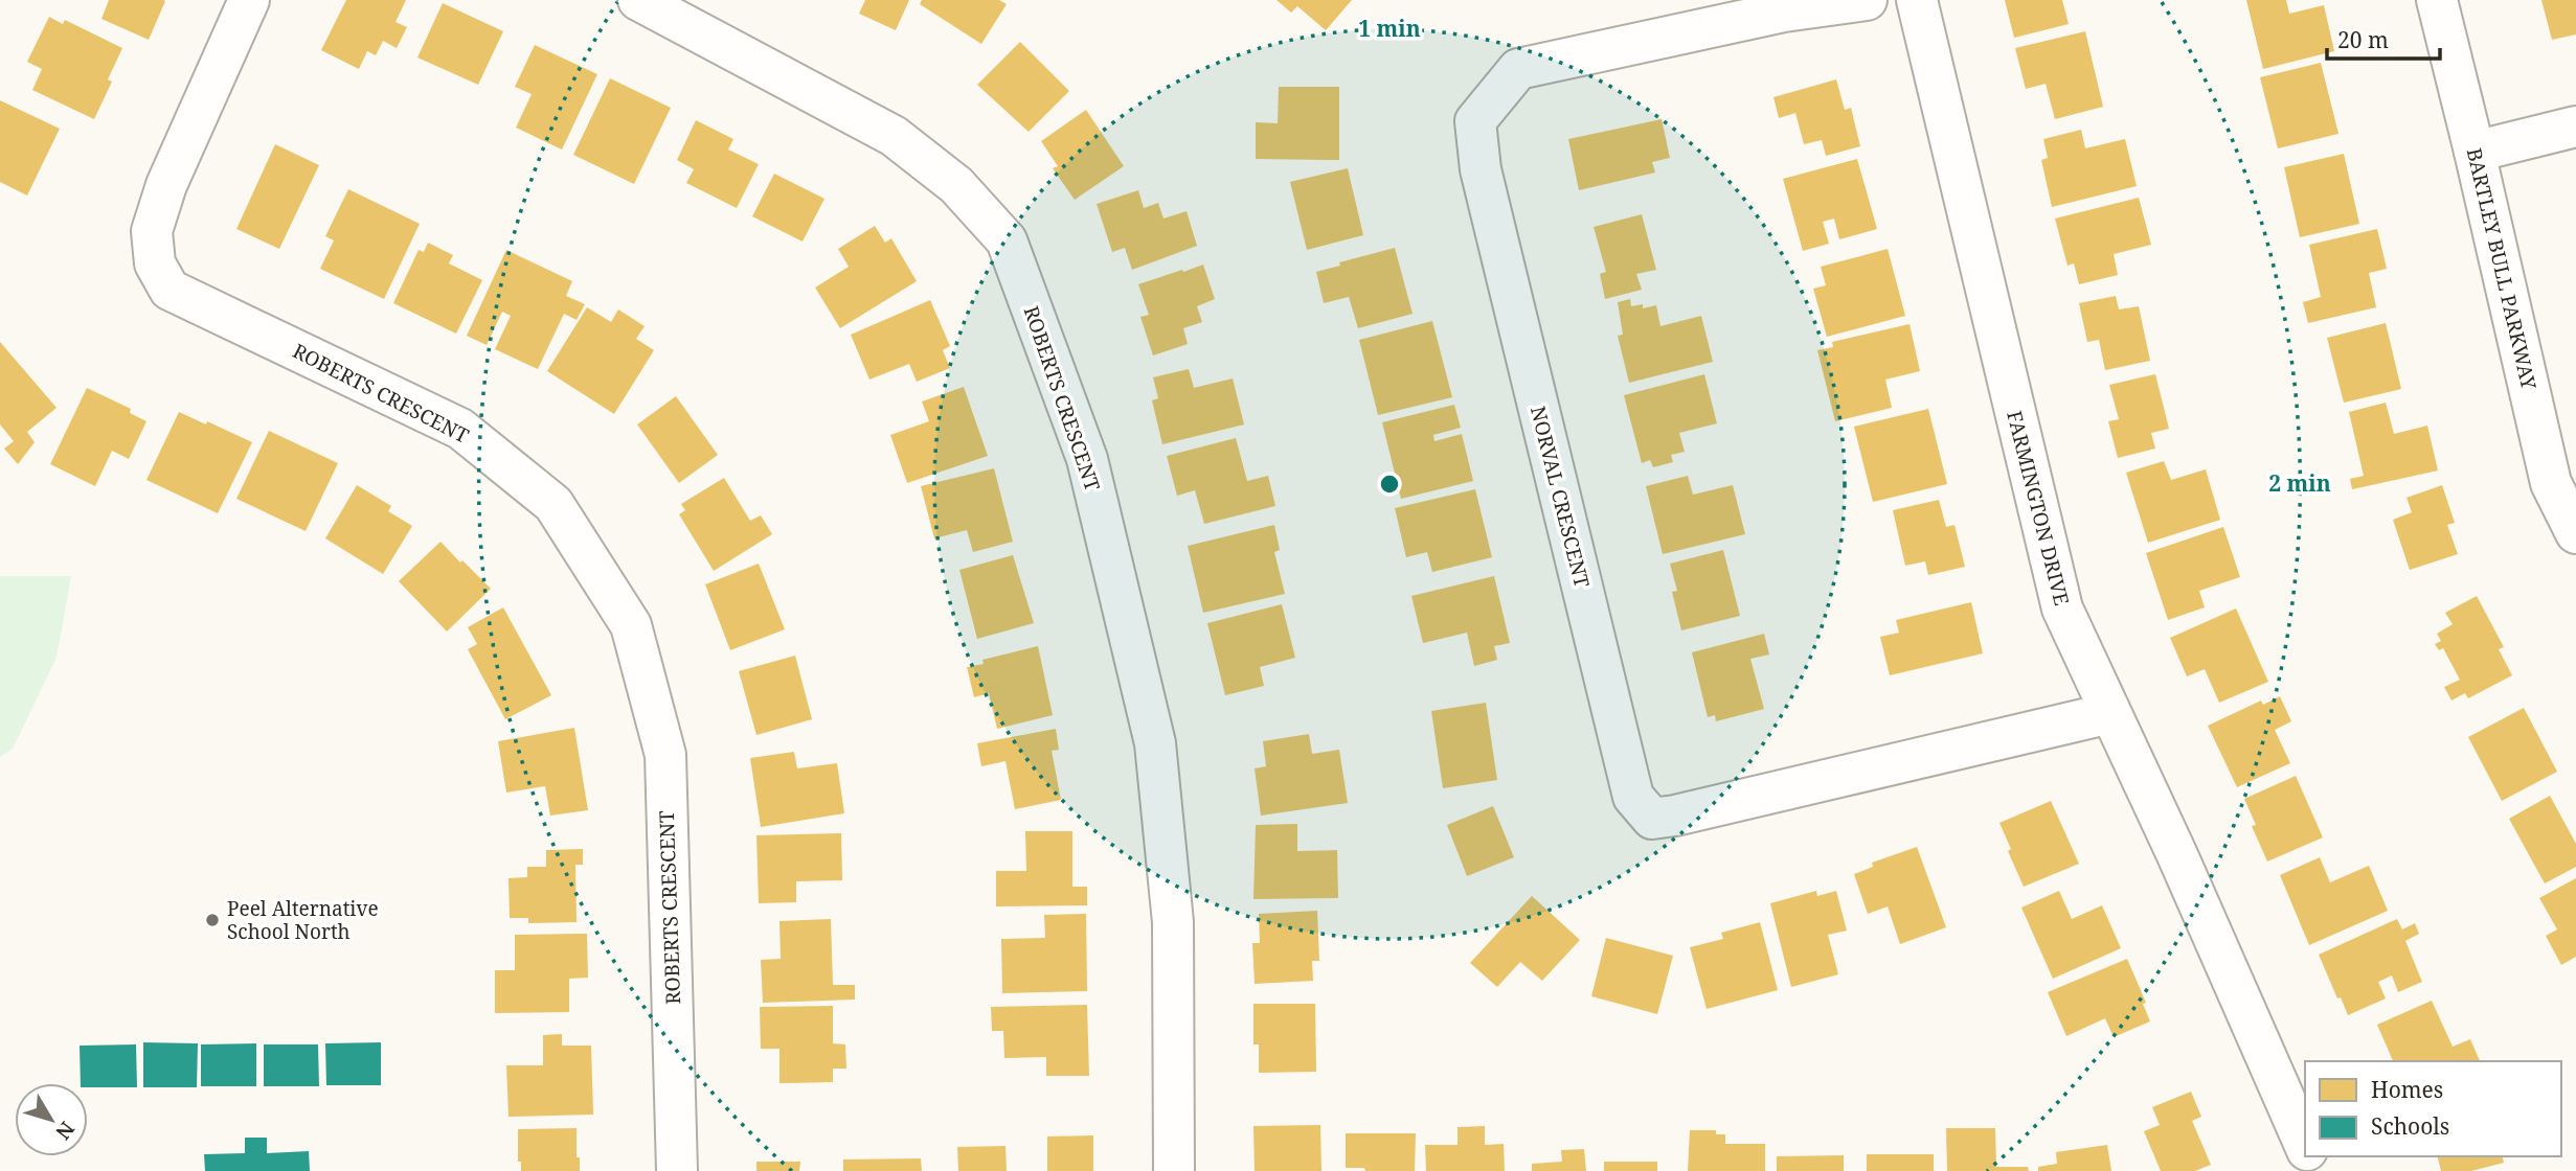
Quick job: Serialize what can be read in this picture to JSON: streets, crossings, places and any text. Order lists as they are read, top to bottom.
{
  "streets": {
    "street": [
      "BARTLEY BULL PARKWAY",
      "ROBERTS CRESCENT",
      "NORVAL CRESCENT",
      "FARMINGTON DRIVE"
    ]
  },
  "crossings": [
    ["NORVAL CRESCENT", "FARMINGTON DRIVE"]
  ],
  "places": ["Peel Alternative School North"],
  "legend": ["Homes", "Schools"],
  "scale_bar": "20 m",
  "north": "bottom right",
  "rings": ["1 min", "2 min"]
}
